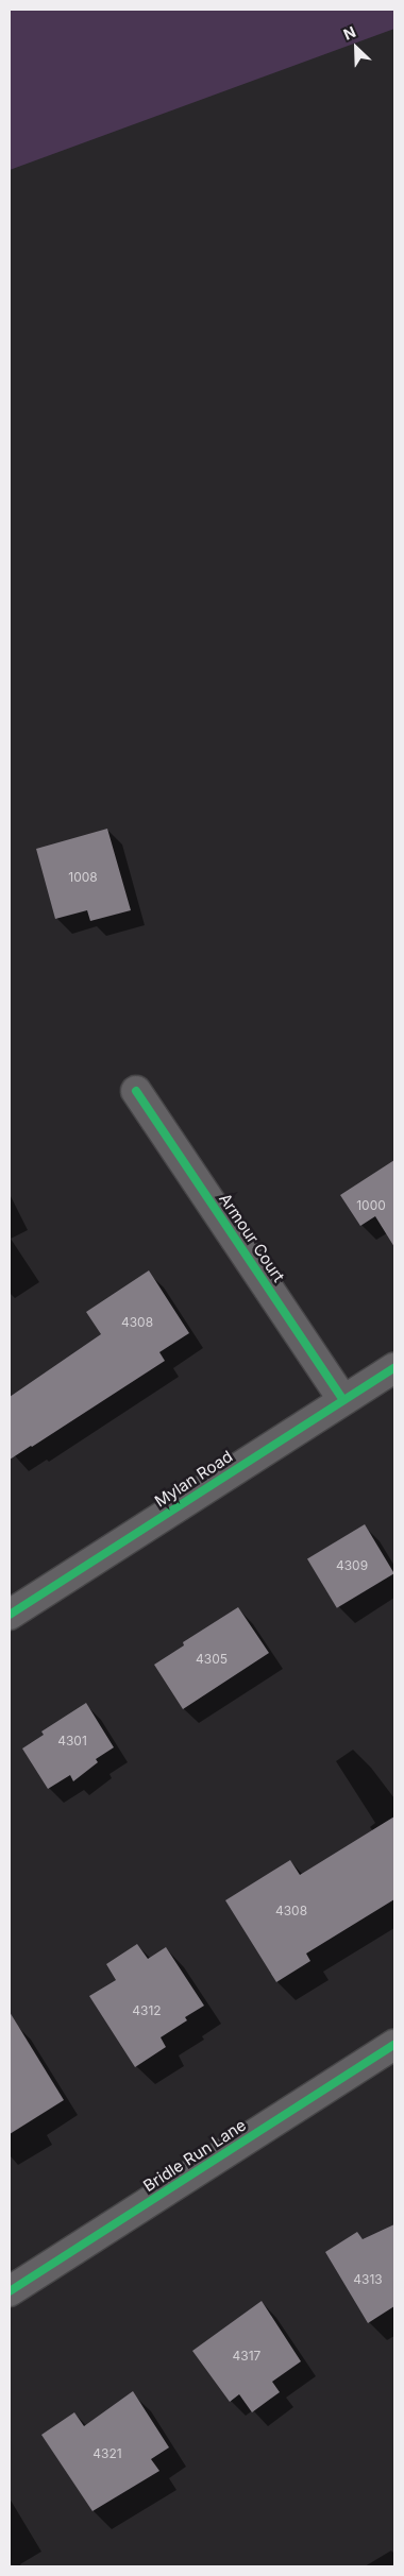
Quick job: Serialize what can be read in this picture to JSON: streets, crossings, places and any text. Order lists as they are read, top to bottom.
{
  "streets": {
    "street": ["Armour Court", "Mylan Road", "Bridle Run Lane"]
  },
  "crossings": [
    ["Armour Court", "Mylan Road"]
  ],
  "house_numbers": [
    "1008",
    "1000",
    "4308",
    "4309",
    "4305",
    "4301",
    "4308",
    "4312",
    "4313",
    "4317",
    "4321"
  ],
  "north": "top left"
}
